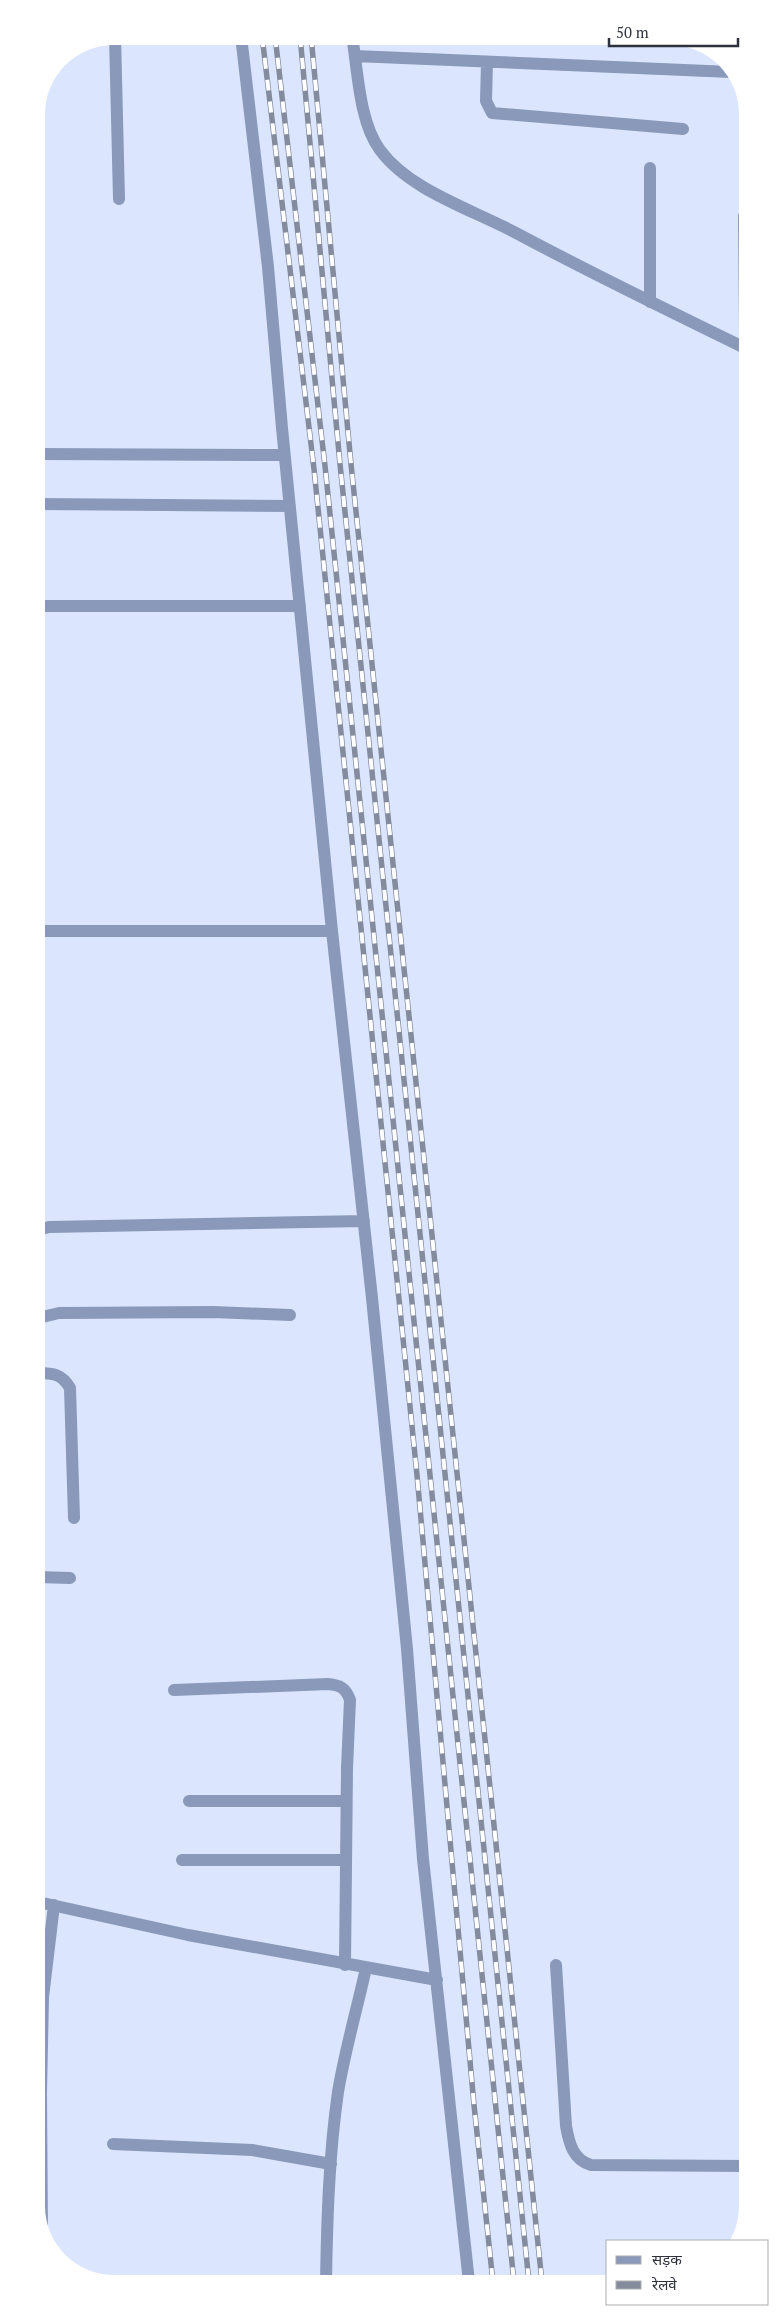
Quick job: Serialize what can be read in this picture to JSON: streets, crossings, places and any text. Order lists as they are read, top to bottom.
{
  "legend": ["सड़क", "रेलवे"],
  "scale_bar": "50 m"
}
